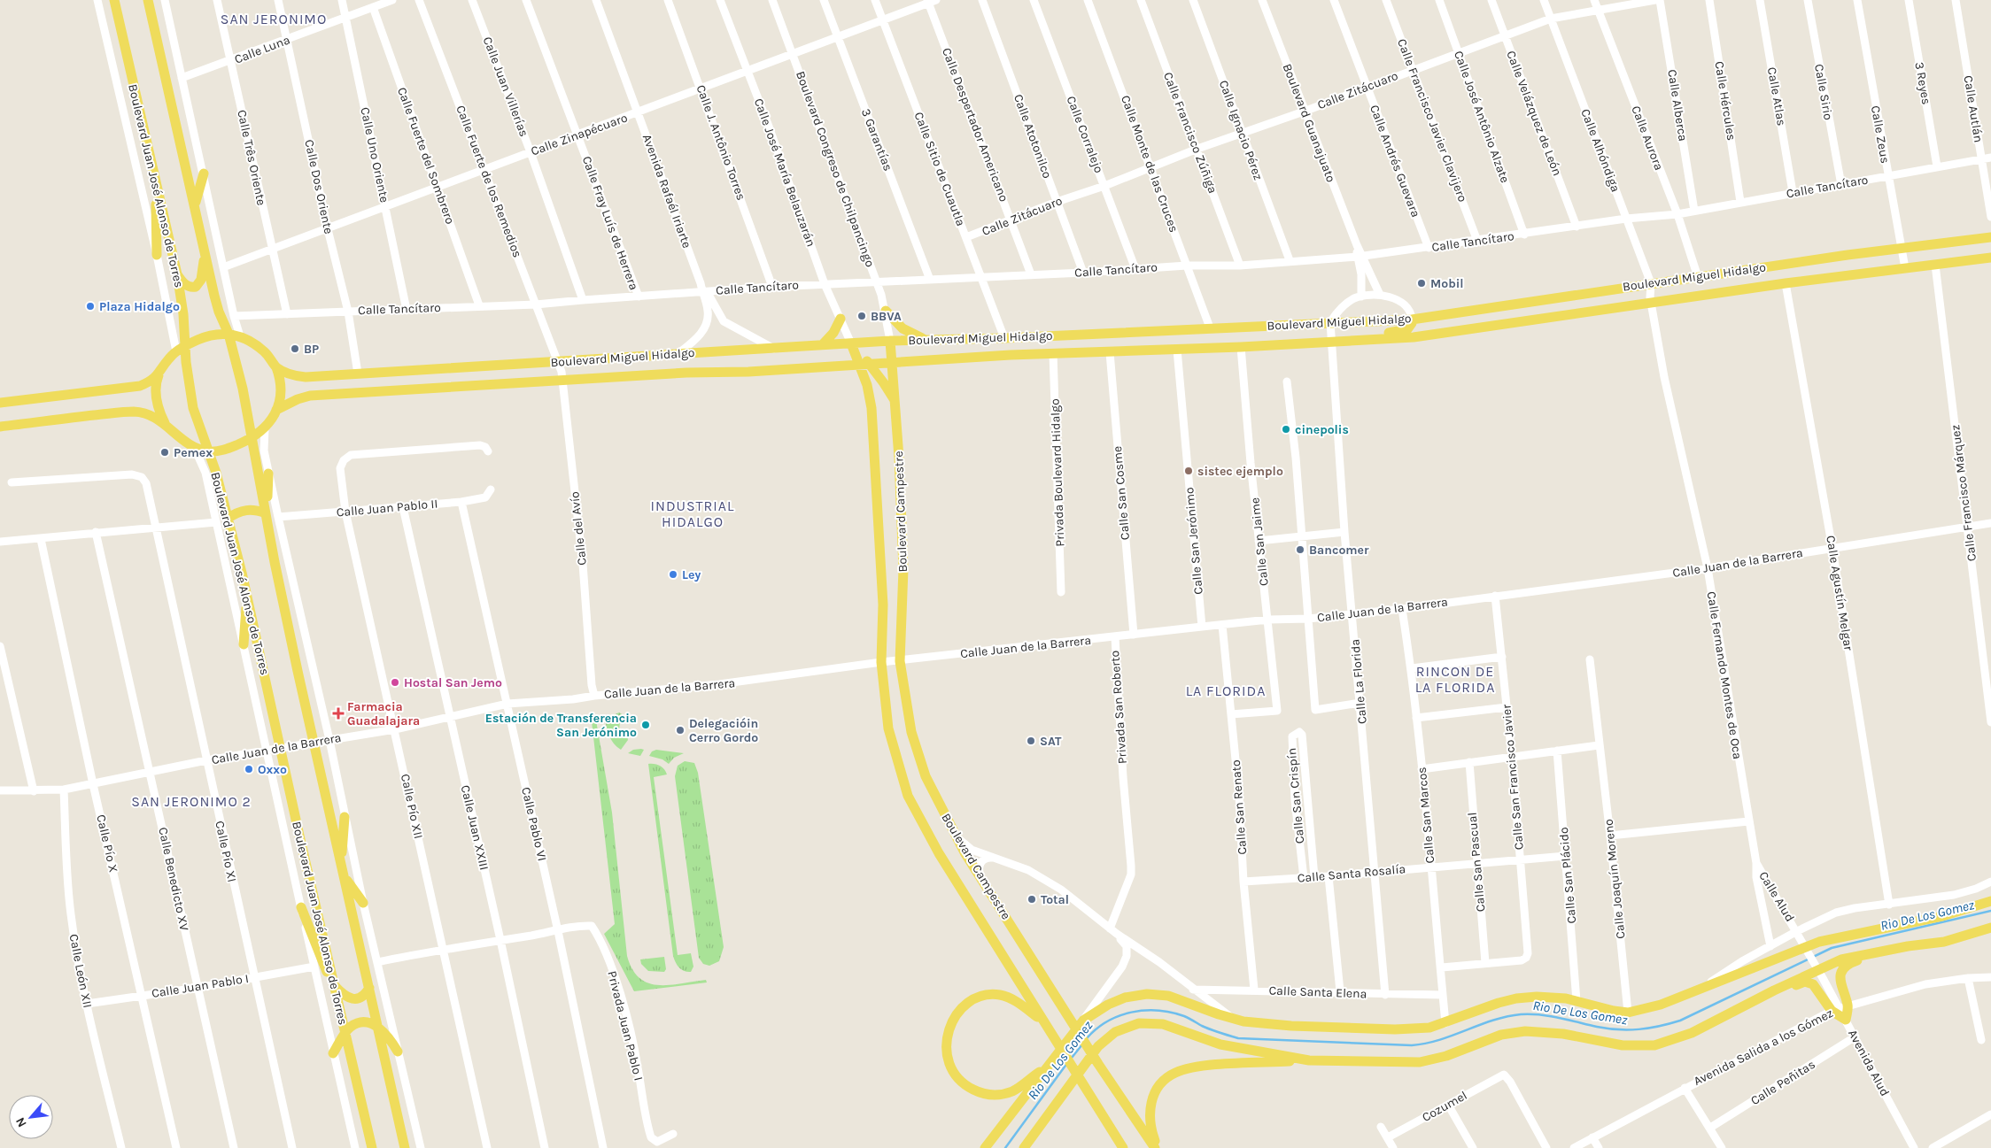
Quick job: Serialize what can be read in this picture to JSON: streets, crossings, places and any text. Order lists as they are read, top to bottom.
{
  "streets": {
    "main road": ["Boulevard Juan José Alonso de Torres", "Boulevard Miguel Hidalgo", "Boulevard Campestre"],
    "street": [
      "Calle Luna",
      "3 Reyes",
      "Calle Juan Villerías",
      "Calle Zitácuaro",
      "Calle Sirio",
      "Calle Atlas",
      "Calle Hércules",
      "Calle Alberca",
      "Calle Autlán",
      "Calle Velázquez de León",
      "Calle José Antônio Alzate",
      "Calle Francisco Javier Clavijero",
      "Boulevard Guanajuato",
      "Calle Despertador Americano",
      "Calle Ignacio Pérez",
      "Calle Francisco Zúñiga",
      "Calle Zinapécuaro",
      "Calle Corralejo",
      "Calle Zeus",
      "Calle Atotonilco",
      "Calle Aurora",
      "3 Garantías",
      "Calle J. Antônio Torres",
      "Calle Alhóndiga",
      "Calle Uno Oriente",
      "Calle Fuerte del Sombrero",
      "Calle Três Oriente",
      "Calle Andrés Guevara",
      "Calle Monte de las Cruces",
      "Boulevard Congreso de Chilpancingo",
      "Calle Sitio de Cuautla",
      "Calle José María Belauzarán",
      "Calle Fuerte de los Remedios",
      "Calle Dos Oriente",
      "Calle Tancítaro",
      "Avenida Rafaél Iriarte",
      "Calle Fray Luís de Herrera",
      "Privada Boulevard Hidalgo",
      "Calle San Cosme",
      "Calle Francisco Márquez",
      "Calle Juan Pablo II",
      "Calle del Avío",
      "Calle San Jerónimo",
      "Calle San Jaime",
      "Calle Juan de la Barrera",
      "Calle Agustín Melgar",
      "Calle Fernando Montes de Oca",
      "Calle La Florida",
      "Privada San Roberto",
      "Calle San Francisco Javier",
      "Calle San Crispín",
      "Calle Pío XII",
      "Calle San Renato",
      "Calle San Marcos",
      "Calle Pablo VI",
      "Calle Juan XXIII",
      "Calle Pío X",
      "Calle Pío XI",
      "Calle San Pascual",
      "Calle Santa Rosalía",
      "Calle San Plácido",
      "Calle Benedicto XV",
      "Calle Joaquín Moreno",
      "Calle Alud",
      "Calle León XII",
      "Calle Juan Pablo I",
      "Calle Santa Elena",
      "Privada Juan Pablo I",
      "Avenida Salida a los Gómez",
      "Avenida Alud",
      "Calle Peñitas",
      "Cozumel"
    ]
  },
  "crossings": [
    ["Calle Luna", "Calle Uno Oriente"],
    ["Calle Luna", "Calle Fuerte del Sombrero"],
    ["Calle Luna", "Calle Três Oriente"],
    ["Calle Luna", "Calle Dos Oriente"],
    ["3 Reyes", "Calle Tancítaro"],
    ["Calle Juan Villerías", "Calle Zinapécuaro"],
    ["Calle Juan Villerías", "Calle Tancítaro"],
    ["Calle Zitácuaro", "Calle Velázquez de León"],
    ["Calle Zitácuaro", "Calle José Antônio Alzate"],
    ["Calle Zitácuaro", "Calle Francisco Javier Clavijero"],
    ["Calle Zitácuaro", "Boulevard Guanajuato"],
    ["Calle Zitácuaro", "Calle Despertador Americano"],
    ["Calle Zitácuaro", "Calle Ignacio Pérez"],
    ["Calle Zitácuaro", "Calle Francisco Zúñiga"],
    ["Calle Zitácuaro", "Calle Corralejo"],
    ["Calle Zitácuaro", "Calle Atotonilco"],
    ["Calle Zitácuaro", "Calle Aurora"],
    ["Calle Zitácuaro", "Calle Alhóndiga"],
    ["Calle Zitácuaro", "Calle Andrés Guevara"],
    ["Calle Zitácuaro", "Calle Monte de las Cruces"],
    ["Calle Zitácuaro", "Calle Sitio de Cuautla"],
    ["Calle Sirio", "Calle Tancítaro"],
    ["Calle Atlas", "Calle Tancítaro"],
    ["Calle Hércules", "Calle Tancítaro"],
    ["Calle Alberca", "Calle Tancítaro"],
    ["Calle Autlán", "Calle Tancítaro"],
    ["Calle Velázquez de León", "Calle Tancítaro"],
    ["Calle José Antônio Alzate", "Calle Tancítaro"],
    ["Calle Francisco Javier Clavijero", "Calle Tancítaro"],
    ["Boulevard Guanajuato", "Calle Tancítaro"],
    ["Calle Despertador Americano", "Calle Zinapécuaro"],
    ["Calle Despertador Americano", "Calle Tancítaro"],
    ["Calle Ignacio Pérez", "Calle Tancítaro"],
    ["Calle Francisco Zúñiga", "Calle Tancítaro"],
    ["Calle Zinapécuaro", "3 Garantías"],
    ["Calle Zinapécuaro", "Calle J. Antônio Torres"],
    ["Calle Zinapécuaro", "Calle Uno Oriente"],
    ["Calle Zinapécuaro", "Calle Fuerte del Sombrero"],
    ["Calle Zinapécuaro", "Calle Três Oriente"],
    ["Calle Zinapécuaro", "Boulevard Congreso de Chilpancingo"],
    ["Calle Zinapécuaro", "Calle Sitio de Cuautla"],
    ["Calle Zinapécuaro", "Calle José María Belauzarán"],
    ["Calle Zinapécuaro", "Calle Fuerte de los Remedios"],
    ["Calle Zinapécuaro", "Calle Dos Oriente"],
    ["Calle Zinapécuaro", "Avenida Rafaél Iriarte"],
    ["Calle Zinapécuaro", "Calle Fray Luís de Herrera"],
    ["Calle Corralejo", "Calle Tancítaro"],
    ["Calle Zeus", "Calle Tancítaro"],
    ["Calle Zeus", "Boulevard Miguel Hidalgo"],
    ["Calle Atotonilco", "Calle Tancítaro"],
    ["Calle Aurora", "Calle Tancítaro"],
    ["Calle Aurora", "Boulevard Miguel Hidalgo"],
    ["3 Garantías", "Calle Tancítaro"],
    ["Calle J. Antônio Torres", "Calle Tancítaro"],
    ["Calle Alhóndiga", "Calle Tancítaro"],
    ["Calle Alhóndiga", "Boulevard Miguel Hidalgo"],
    ["Calle Alhóndiga", "Calle Fernando Montes de Oca"],
    ["Calle Uno Oriente", "Calle Tancítaro"],
    ["Calle Fuerte del Sombrero", "Calle Tancítaro"],
    ["Calle Três Oriente", "Calle Tancítaro"],
    ["Calle Andrés Guevara", "Calle Tancítaro"],
    ["Calle Monte de las Cruces", "Calle Tancítaro"],
    ["Calle Monte de las Cruces", "Boulevard Miguel Hidalgo"],
    ["Boulevard Congreso de Chilpancingo", "Calle Tancítaro"],
    ["Boulevard Congreso de Chilpancingo", "Boulevard Miguel Hidalgo"],
    ["Boulevard Congreso de Chilpancingo", "Boulevard Campestre"],
    ["Calle Sitio de Cuautla", "Calle Tancítaro"],
    ["Calle Sitio de Cuautla", "Boulevard Miguel Hidalgo"],
    ["Calle José María Belauzarán", "Calle Tancítaro"],
    ["Calle José María Belauzarán", "Boulevard Miguel Hidalgo"],
    ["Calle José María Belauzarán", "Boulevard Campestre"],
    ["Calle Fuerte de los Remedios", "Calle Tancítaro"],
    ["Calle Fuerte de los Remedios", "Boulevard Miguel Hidalgo"],
    ["Calle Fuerte de los Remedios", "Calle del Avío"],
    ["Boulevard Juan José Alonso de Torres", "Boulevard Miguel Hidalgo"],
    ["Boulevard Juan José Alonso de Torres", "Calle Juan de la Barrera"],
    ["Boulevard Juan José Alonso de Torres", "Calle Juan Pablo I"],
    ["Calle Dos Oriente", "Calle Tancítaro"],
    ["Calle Dos Oriente", "Boulevard Miguel Hidalgo"],
    ["Calle Tancítaro", "Avenida Rafaél Iriarte"],
    ["Calle Tancítaro", "Calle Fray Luís de Herrera"],
    ["Avenida Rafaél Iriarte", "Boulevard Miguel Hidalgo"],
    ["Boulevard Miguel Hidalgo", "Privada Boulevard Hidalgo"],
    ["Boulevard Miguel Hidalgo", "Calle San Cosme"],
    ["Boulevard Miguel Hidalgo", "Calle Francisco Márquez"],
    ["Boulevard Miguel Hidalgo", "Boulevard Campestre"],
    ["Boulevard Miguel Hidalgo", "Calle del Avío"],
    ["Boulevard Miguel Hidalgo", "Calle San Jerónimo"],
    ["Boulevard Miguel Hidalgo", "Calle San Jaime"],
    ["Boulevard Miguel Hidalgo", "Calle Agustín Melgar"],
    ["Boulevard Miguel Hidalgo", "Calle Fernando Montes de Oca"],
    ["Boulevard Miguel Hidalgo", "Calle La Florida"],
    ["Calle San Cosme", "Calle Juan de la Barrera"],
    ["Calle Francisco Márquez", "Calle Juan de la Barrera"],
    ["Calle Juan Pablo II", "Calle Pío XII"],
    ["Calle Juan Pablo II", "Calle Pablo VI"],
    ["Calle Juan Pablo II", "Calle Juan XXIII"],
    ["Boulevard Campestre", "Calle Juan de la Barrera"],
    ["Calle del Avío", "Calle Juan de la Barrera"],
    ["Calle San Jerónimo", "Calle Juan de la Barrera"],
    ["Calle San Jaime", "Calle Juan de la Barrera"],
    ["Calle San Jaime", "Calle San Renato"],
    ["Calle Juan de la Barrera", "Calle Agustín Melgar"],
    ["Calle Juan de la Barrera", "Calle Fernando Montes de Oca"],
    ["Calle Juan de la Barrera", "Calle La Florida"],
    ["Calle Juan de la Barrera", "Privada San Roberto"],
    ["Calle Juan de la Barrera", "Calle San Francisco Javier"],
    ["Calle Juan de la Barrera", "Calle Pío XII"],
    ["Calle Juan de la Barrera", "Calle San Renato"],
    ["Calle Juan de la Barrera", "Calle San Marcos"],
    ["Calle Juan de la Barrera", "Calle Pablo VI"],
    ["Calle Juan de la Barrera", "Calle Juan XXIII"],
    ["Calle Juan de la Barrera", "Calle Pío X"],
    ["Calle Juan de la Barrera", "Calle Pío XI"],
    ["Calle Juan de la Barrera", "Calle Benedicto XV"],
    ["Calle Juan de la Barrera", "Calle León XII"],
    ["Calle Fernando Montes de Oca", "Calle Alud"],
    ["Calle La Florida", "Calle Santa Rosalía"],
    ["Calle La Florida", "Calle Santa Elena"],
    ["Calle San Francisco Javier", "Calle San Pascual"],
    ["Calle San Francisco Javier", "Calle Santa Rosalía"],
    ["Calle San Crispín", "Calle Santa Rosalía"],
    ["Calle San Renato", "Calle Santa Rosalía"],
    ["Calle San Renato", "Calle Santa Elena"],
    ["Calle San Marcos", "Calle Santa Rosalía"],
    ["Calle San Marcos", "Calle Santa Elena"],
    ["Calle Pablo VI", "Privada Juan Pablo I"],
    ["Calle Pío X", "Calle Juan Pablo I"],
    ["Calle Pío XI", "Calle Juan Pablo I"],
    ["Calle San Pascual", "Calle Santa Rosalía"],
    ["Calle Santa Rosalía", "Calle San Plácido"],
    ["Calle Benedicto XV", "Calle Juan Pablo I"],
    ["Calle León XII", "Calle Juan Pablo I"],
    ["Avenida Alud", "Calle Peñitas"]
  ],
  "districts": [
    "SAN JERONIMO",
    "INDUSTRIAL HIDALGO",
    "RINCON DE LA FLORIDA",
    "LA FLORIDA",
    "SAN JERONIMO 2"
  ],
  "water": ["Rio De Los Gomez"],
  "places": {
    "other": [
      "Mobil",
      "Plaza Hidalgo",
      "BBVA",
      "BP",
      "cinepolis",
      "Pemex",
      "sistec ejemplo",
      "Bancomer",
      "Ley",
      "Hostal San Jemo",
      "Estación de Transferencia San Jerónimo",
      "Delegacióin Cerro Gordo",
      "SAT",
      "Oxxo",
      "Total"
    ],
    "health": ["Farmacia Guadalajara"]
  },
  "north": "bottom left"
}
